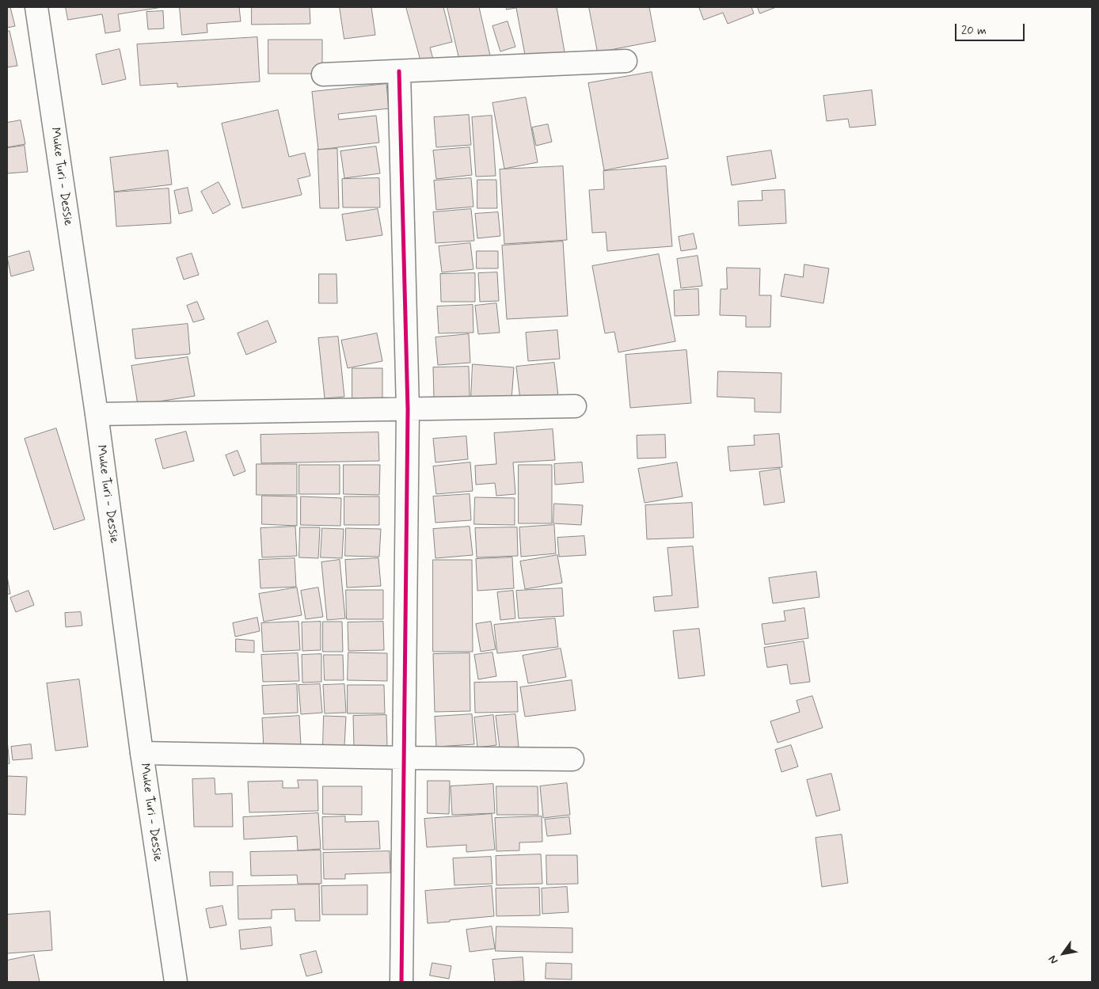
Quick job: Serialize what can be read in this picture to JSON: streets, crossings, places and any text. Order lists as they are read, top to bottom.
{
  "streets": {
    "street": ["Muke Turi - Dessie"]
  },
  "scale_bar": "20 m",
  "north": "bottom left"
}
